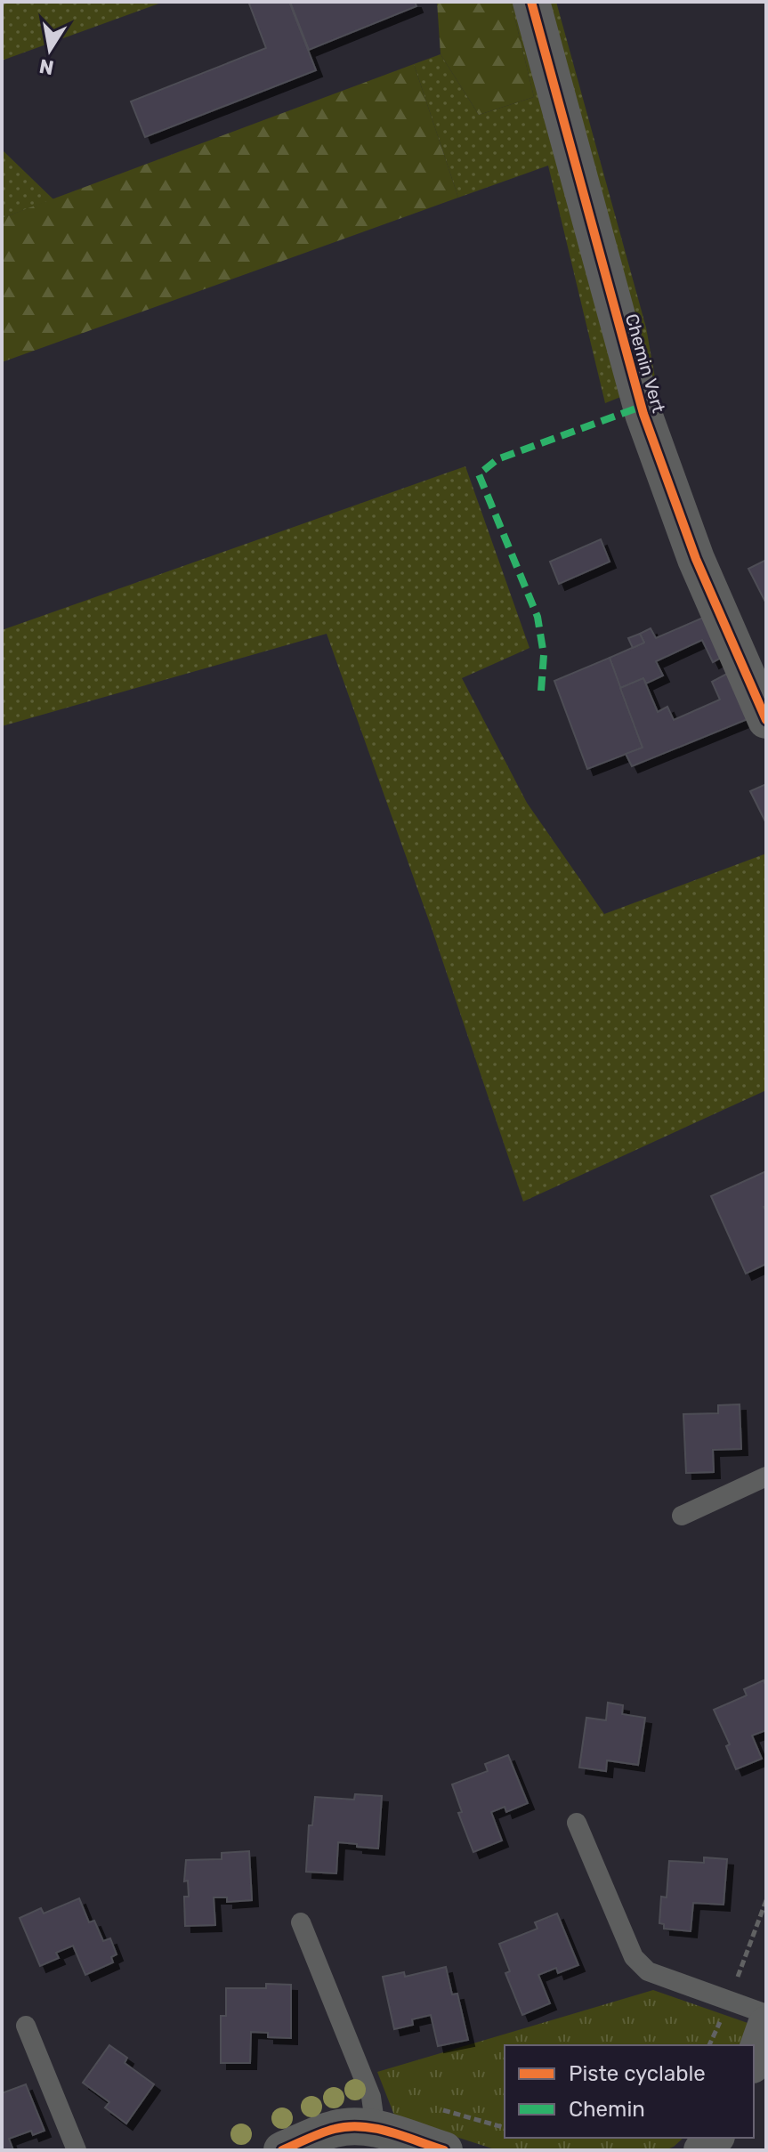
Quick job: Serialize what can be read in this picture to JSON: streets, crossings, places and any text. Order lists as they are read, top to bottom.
{
  "streets": {
    "street": ["Chemin Vert"]
  },
  "legend": ["Piste cyclable", "Chemin"],
  "north": "bottom"
}
